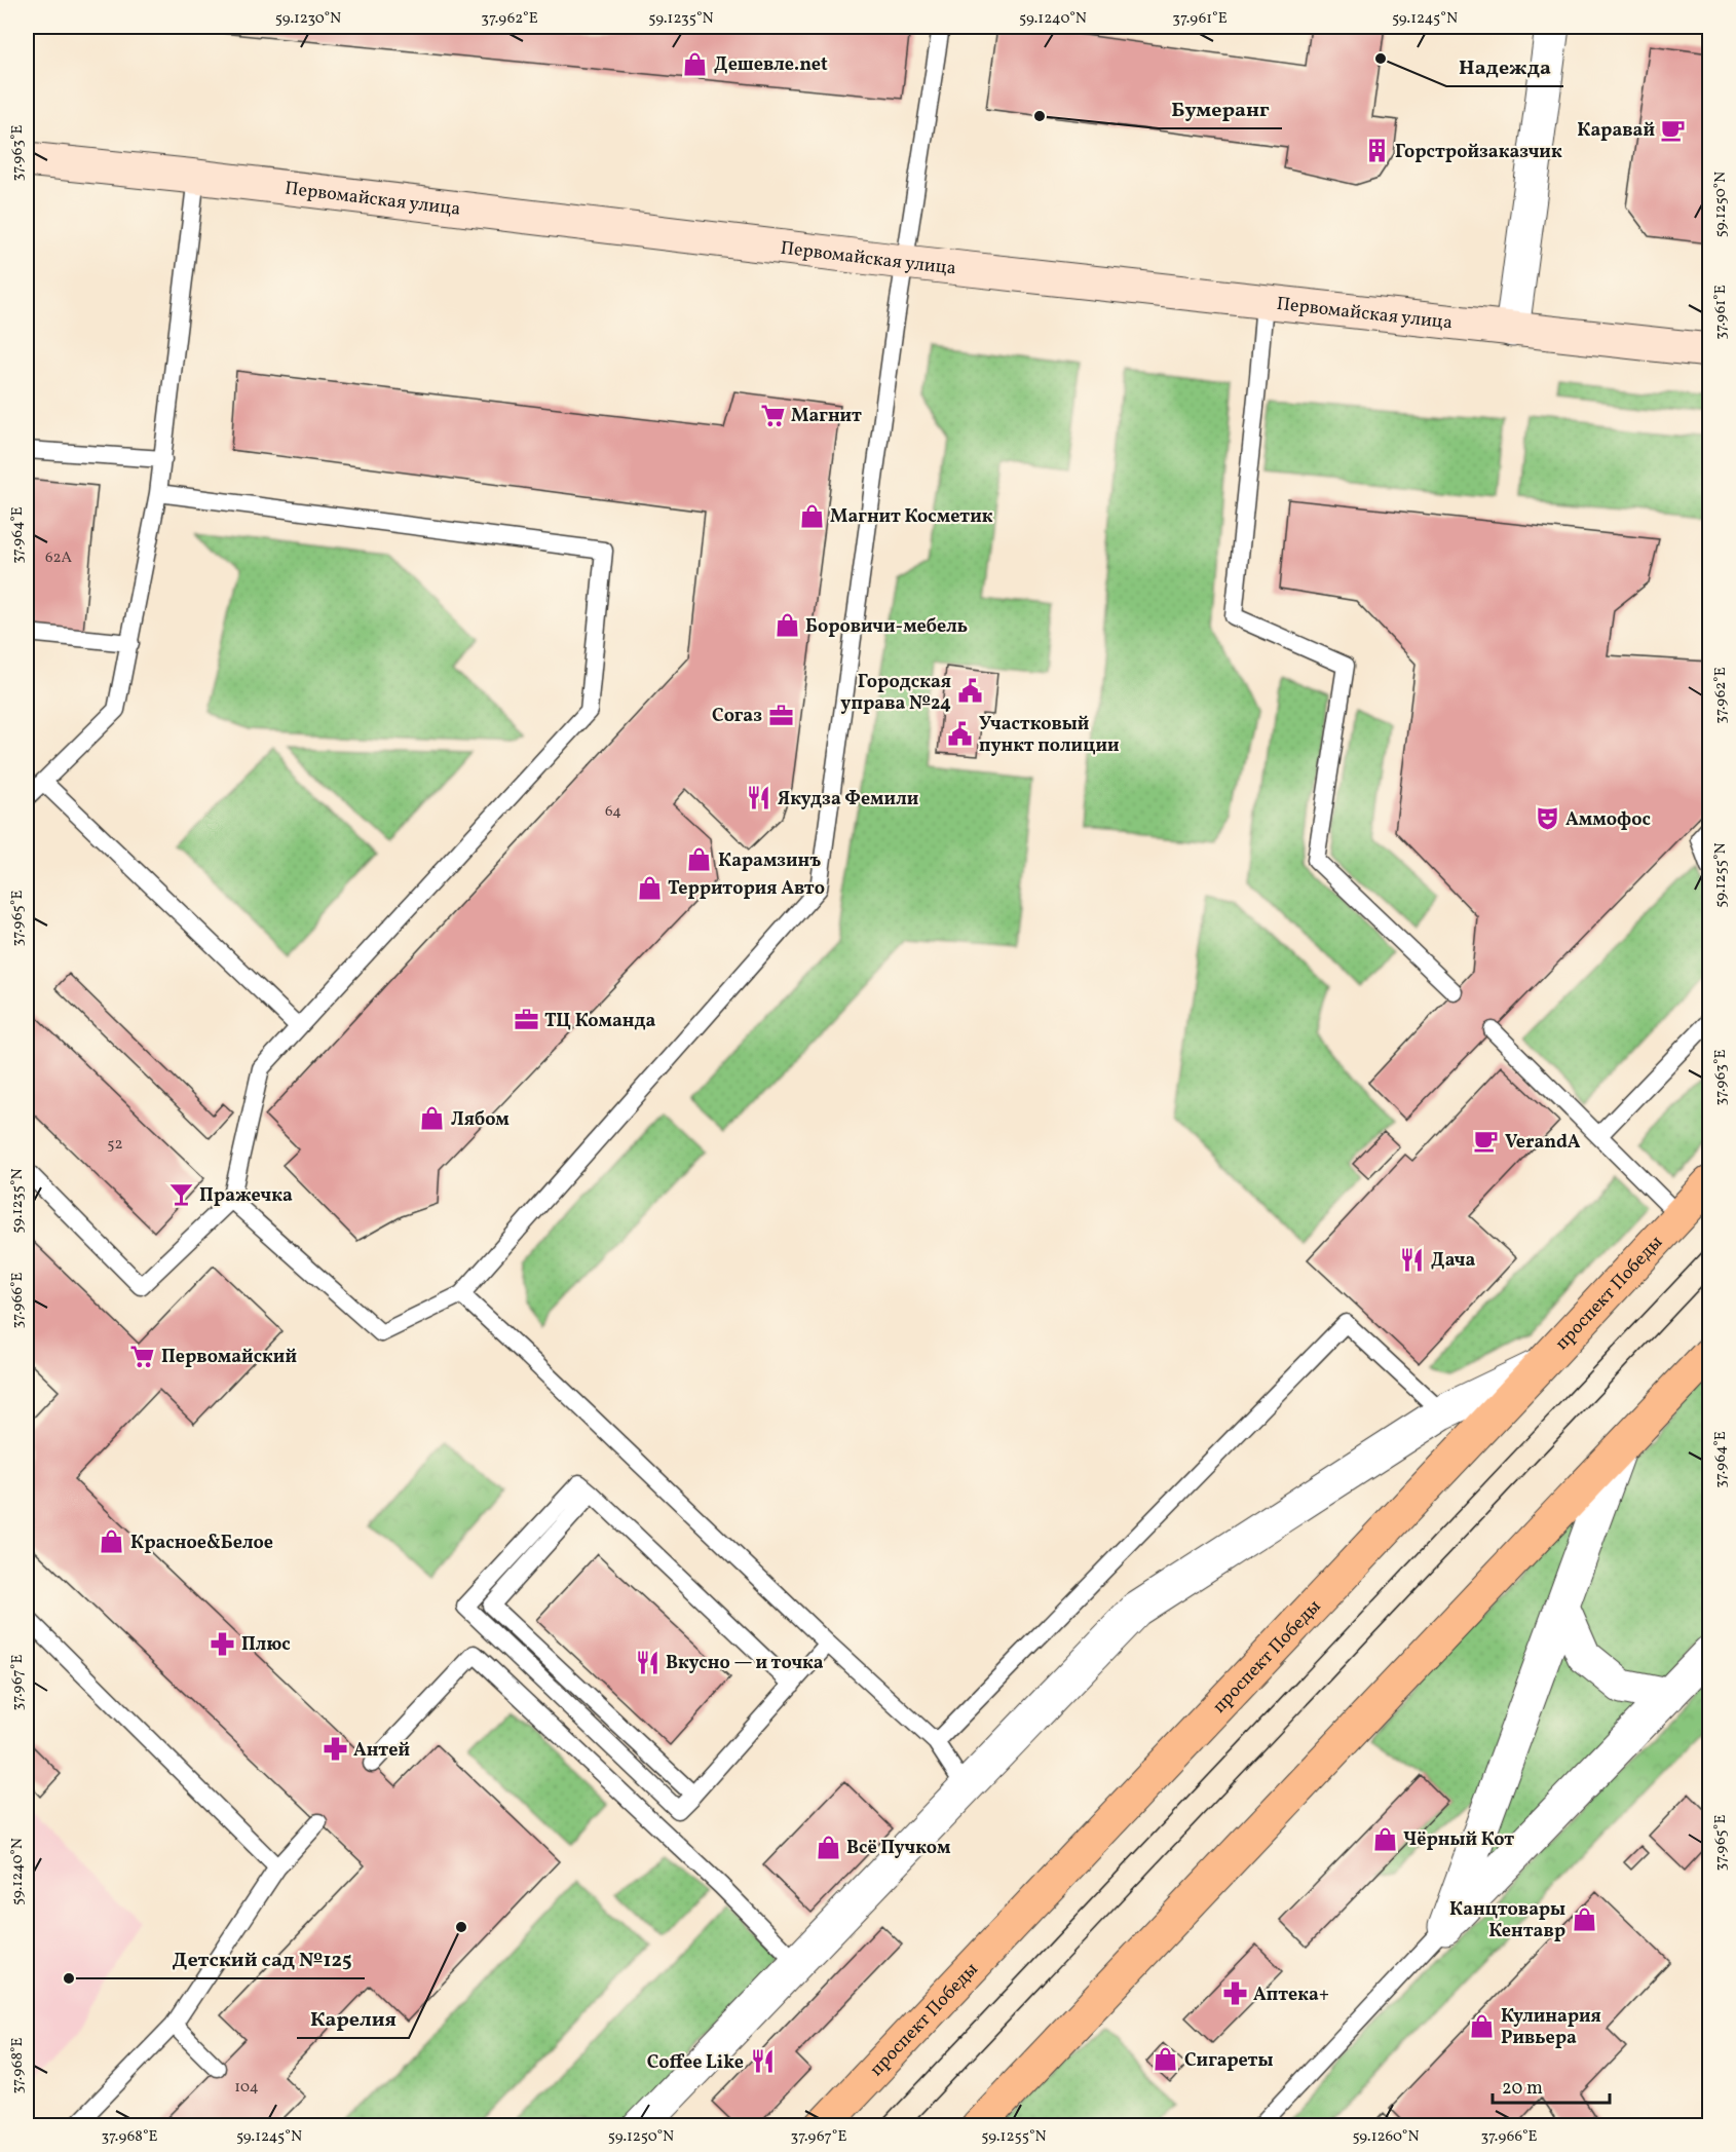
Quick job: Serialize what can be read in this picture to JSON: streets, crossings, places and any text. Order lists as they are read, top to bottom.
{
  "streets": {
    "main road": ["проспект Победы"],
    "street": ["Первомайская улица"]
  },
  "places": {
    "other": [
      "Надежда",
      "Бумеранг",
      "Карелия",
      "Детский сад №125"
    ],
    "shop": [
      "Дешевле.net",
      "Магнит Косметик",
      "Боровичи-мебель",
      "Карамзинъ",
      "Территория Авто",
      "Лябом",
      "Красное&Белое",
      "Чёрный Кот",
      "Всё Пучком",
      "Канцтовары Кентавр",
      "Кулинария Ривьера",
      "Сигареты"
    ],
    "cafe": ["Каравай", "VerandA"],
    "building": ["Горстройзаказчик"],
    "supermarket": ["Магнит", "Первомайский"],
    "public building": ["Городская управа №24", "Участковый пункт полиции"],
    "office": ["Согаз", "ТЦ Команда"],
    "restaurant": [
      "Якудза Фемили",
      "Дача",
      "Вкусно — и точка",
      "Coffee Like"
    ],
    "theatre": ["Аммофос"],
    "bar": ["Пражечка"],
    "pharmacy": ["Плюс", "Антей", "Аптека+"]
  },
  "house_numbers": [
    "62А",
    "64",
    "52",
    "104"
  ],
  "scale_bar": "20 m",
  "coordinates": [
    "59.1230°N",
    "37.962°E",
    "59.1235°N",
    "59.1240°N",
    "37.961°E",
    "59.1245°N",
    "37.963°E",
    "59.1250°N",
    "37.964°E",
    "59.1255°N",
    "37.965°E",
    "37.966°E",
    "37.967°E",
    "37.968°E",
    "59.1260°N"
  ]
}
